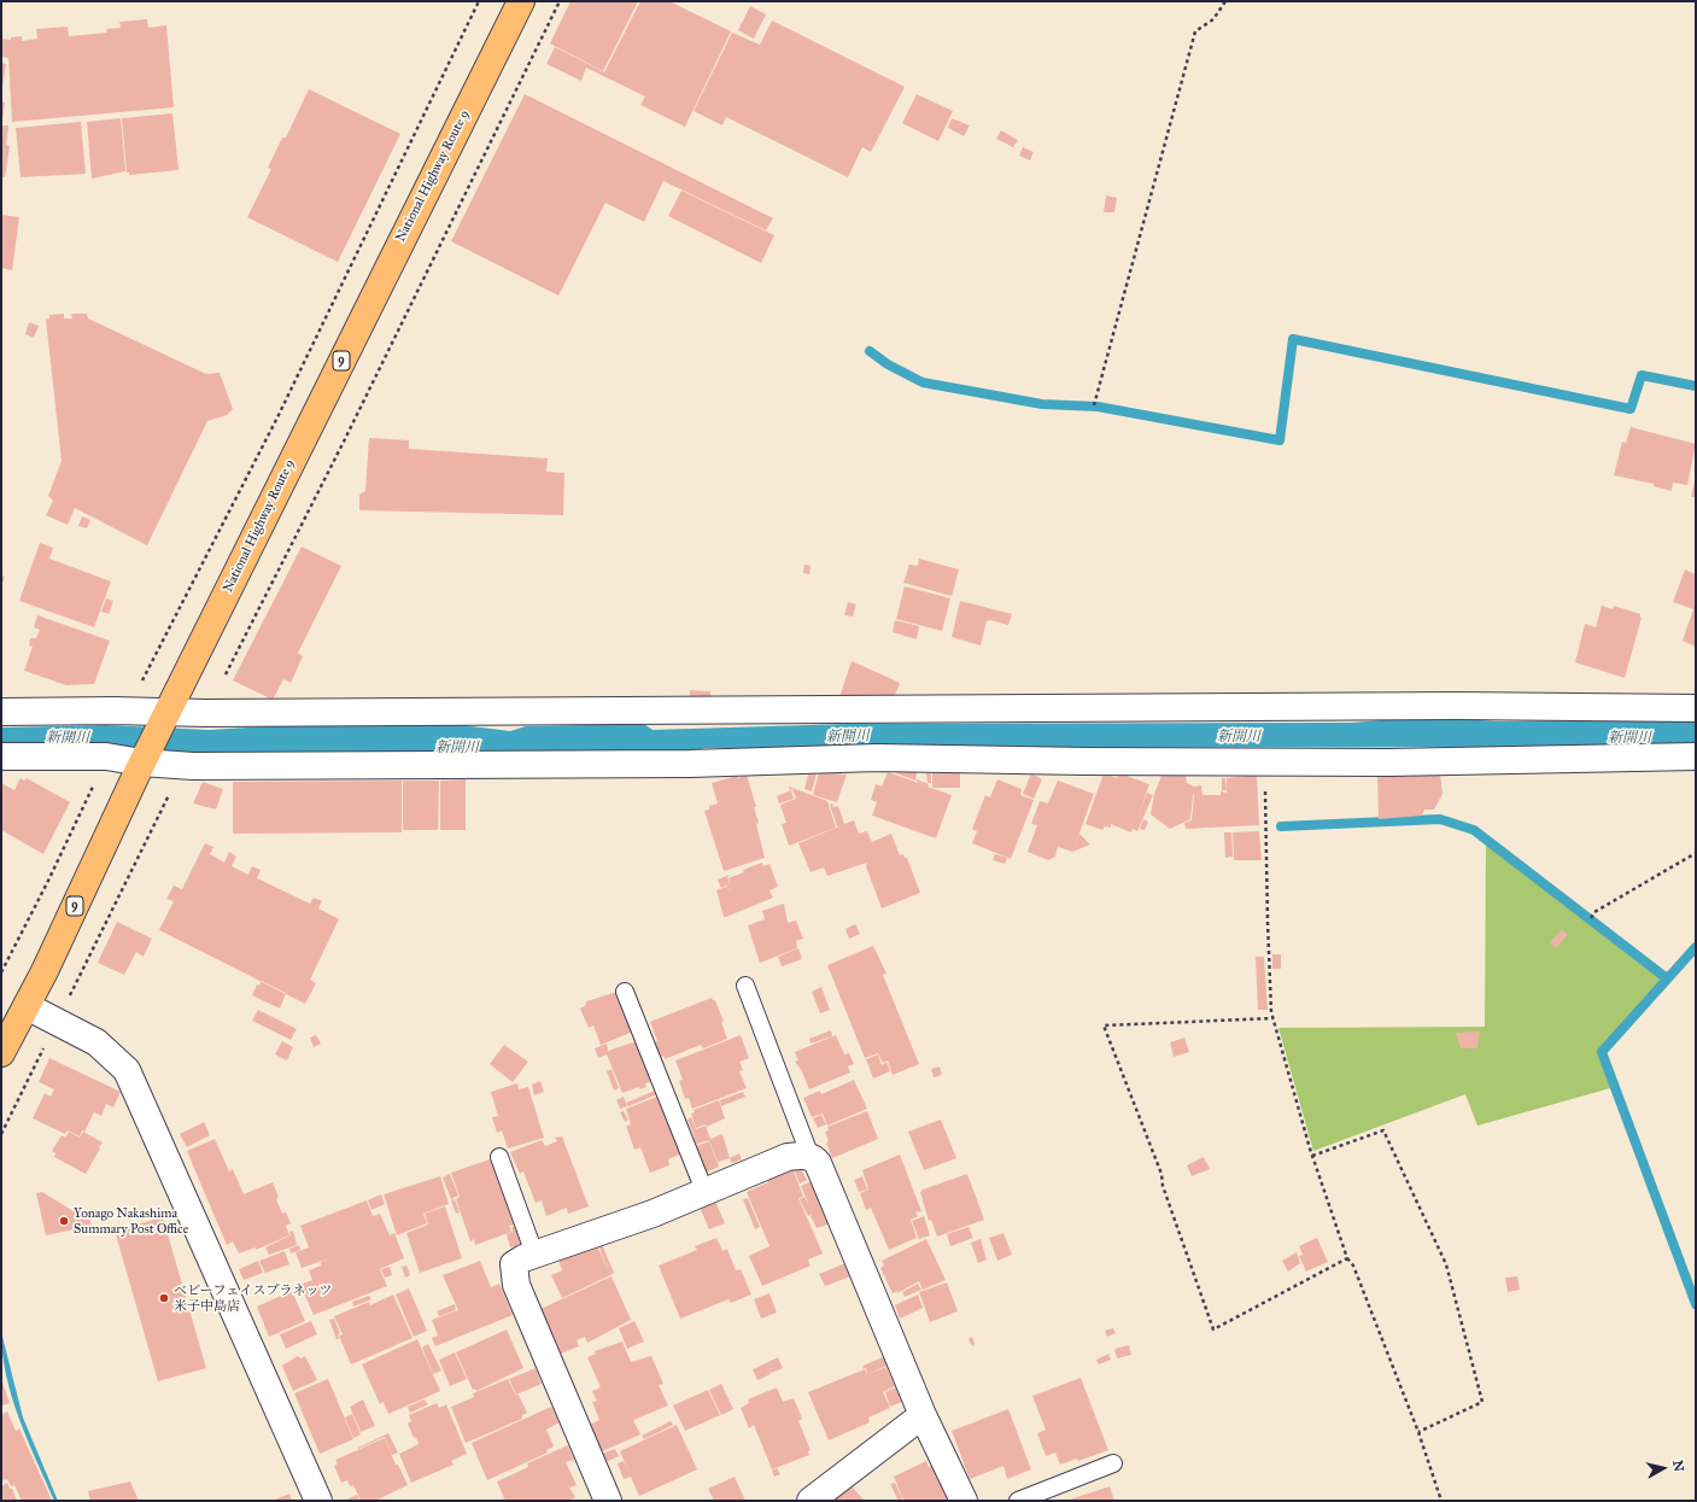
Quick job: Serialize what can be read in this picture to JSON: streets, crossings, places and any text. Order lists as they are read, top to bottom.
{
  "streets": {
    "highway": ["National Highway Route 9", "9"]
  },
  "water": ["新開川"],
  "places": ["Yonago Nakashima Summary Post Office", "ベビーフェイスプラネッツ 米子中島店"],
  "north": "right"
}
